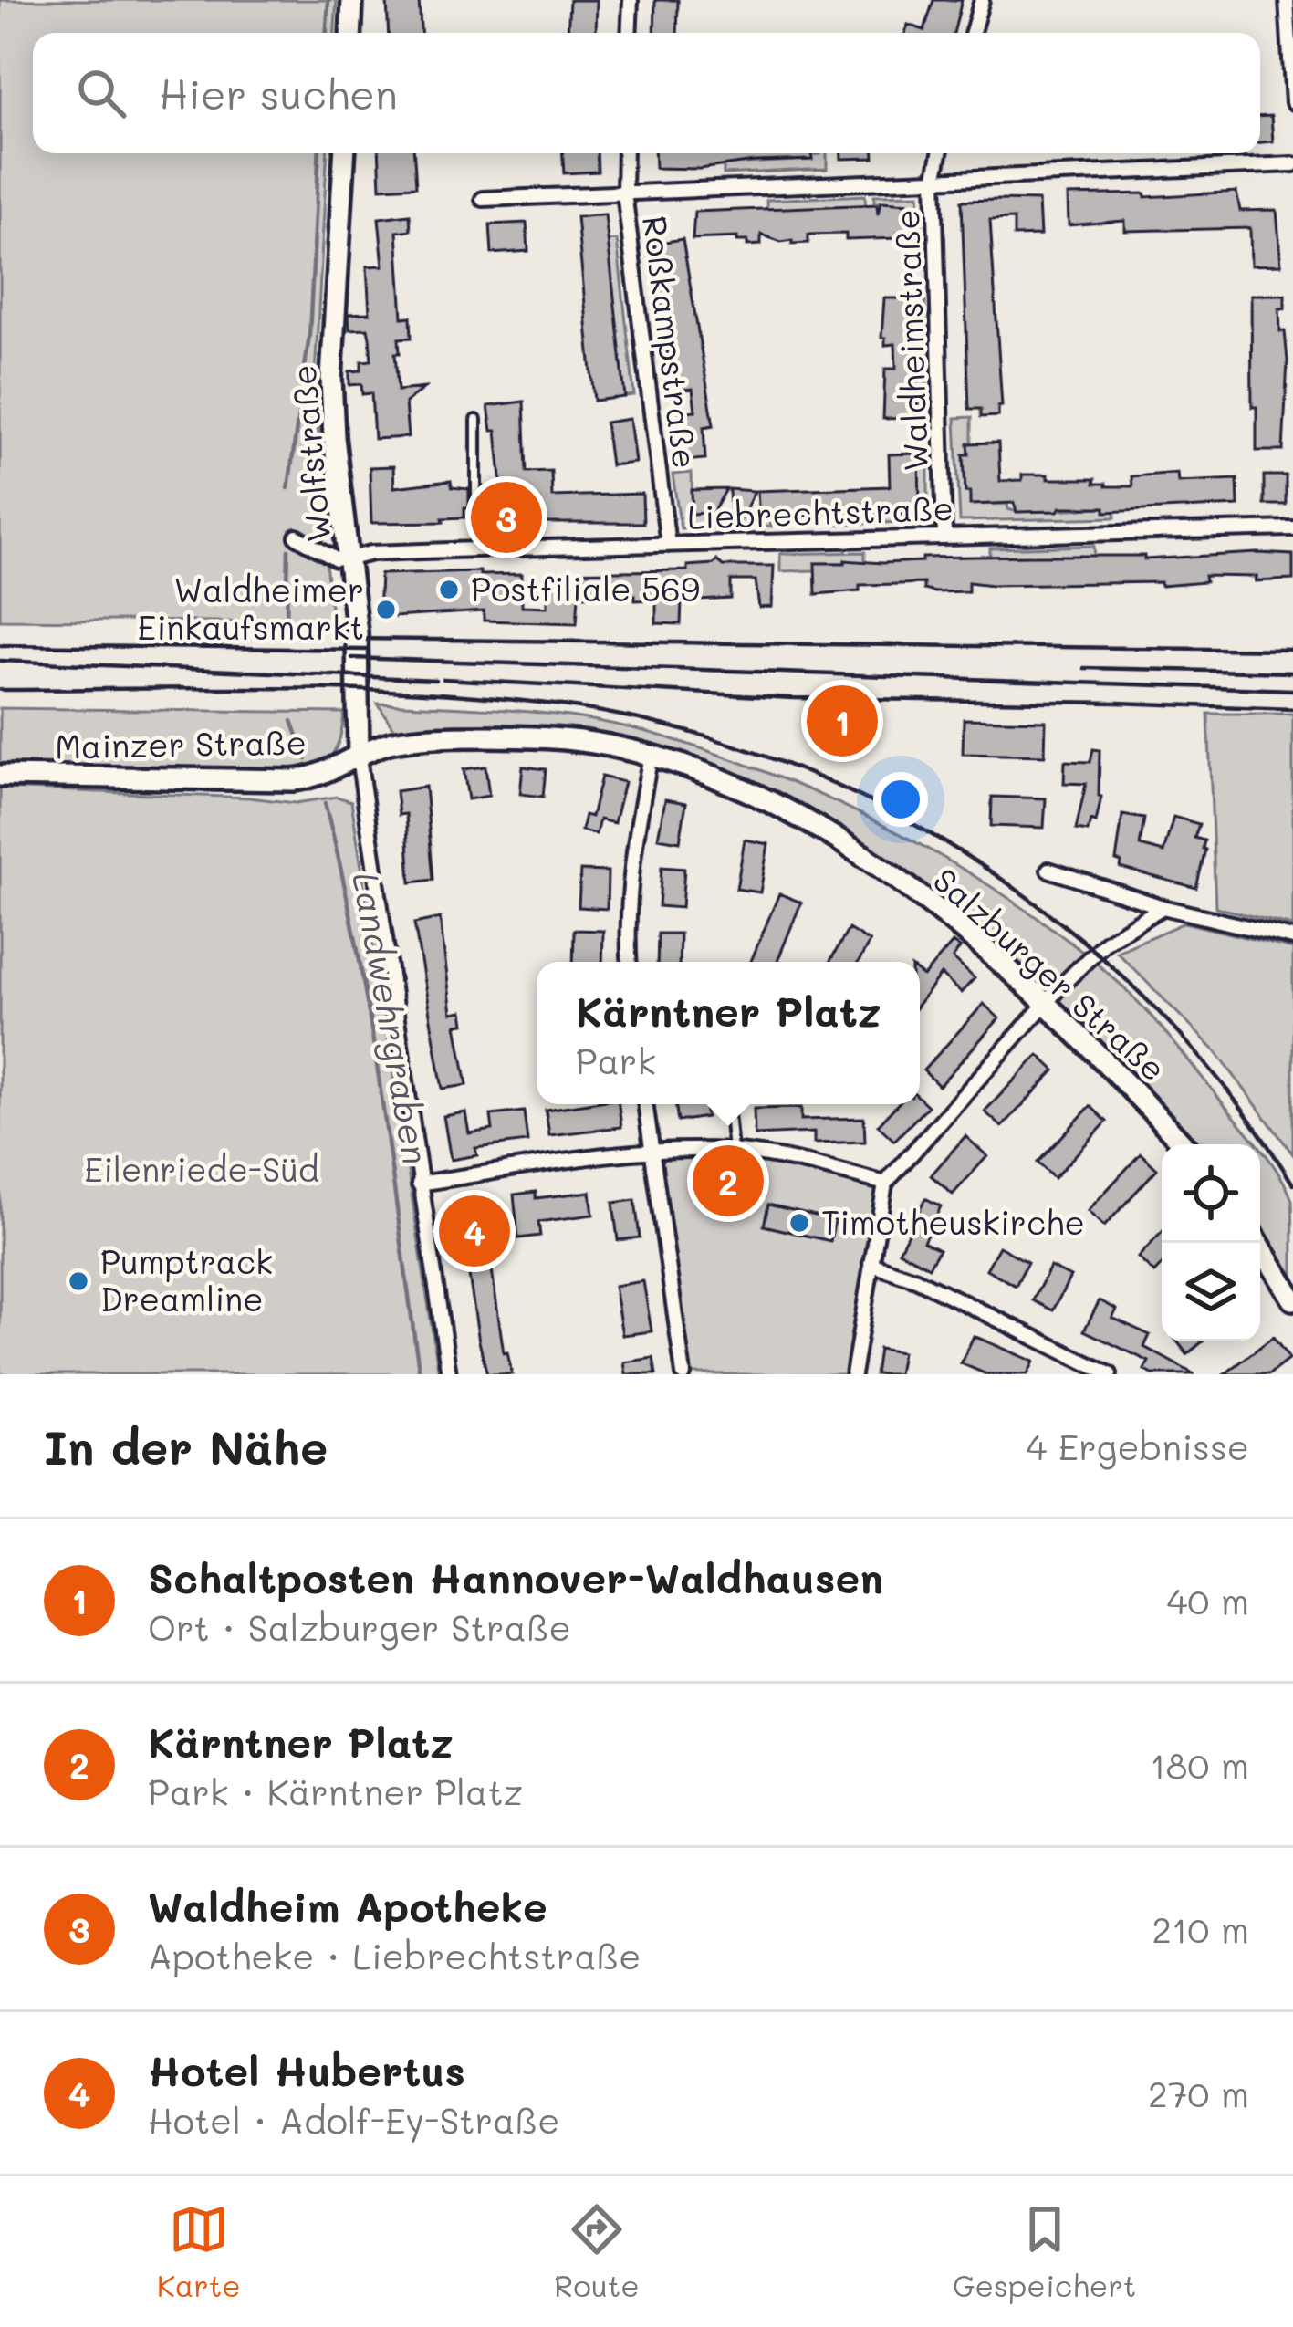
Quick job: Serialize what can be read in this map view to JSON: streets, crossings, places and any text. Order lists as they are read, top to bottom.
{
  "streets": {
    "street": [
      "Waldheimstraße",
      "Roßkampstraße",
      "Wolfstraße",
      "Liebrechtstraße",
      "Mainzer Straße",
      "Salzburger Straße"
    ]
  },
  "crossings": [
    ["Waldheimstraße", "Liebrechtstraße"],
    ["Roßkampstraße", "Liebrechtstraße"],
    ["Wolfstraße", "Liebrechtstraße"],
    ["Wolfstraße", "Mainzer Straße"],
    ["Wolfstraße", "Salzburger Straße"],
    ["Mainzer Straße", "Salzburger Straße"]
  ],
  "water": ["Landwehrgraben"],
  "parks": ["Eilenriede-Süd"],
  "places": [
    "Postfiliale 569",
    "Waldheimer Einkaufsmarkt",
    "Timotheuskirche",
    "Pumptrack Dreamline"
  ],
  "page": {
    "search": "Hier suchen",
    "pins": [
      "3",
      "1",
      "2",
      "4"
    ],
    "popup": ["Kärntner Platz", "Park"],
    "heading": ["In der Nähe", "4 Ergebnisse"],
    "list": [
      {
        "mark": "1",
        "name": "Schaltposten Hannover-Waldhausen",
        "note": "Ort · Salzburger Straße",
        "value": "40 m"
      },
      {
        "mark": "2",
        "name": "Kärntner Platz",
        "note": "Park · Kärntner Platz",
        "value": "180 m"
      },
      {
        "mark": "3",
        "name": "Waldheim Apotheke",
        "note": "Apotheke · Liebrechtstraße",
        "value": "210 m"
      },
      {
        "mark": "4",
        "name": "Hotel Hubertus",
        "note": "Hotel · Adolf-Ey-Straße",
        "value": "270 m"
      }
    ],
    "nav": ["Karte", "Route", "Gespeichert"]
  }
}
